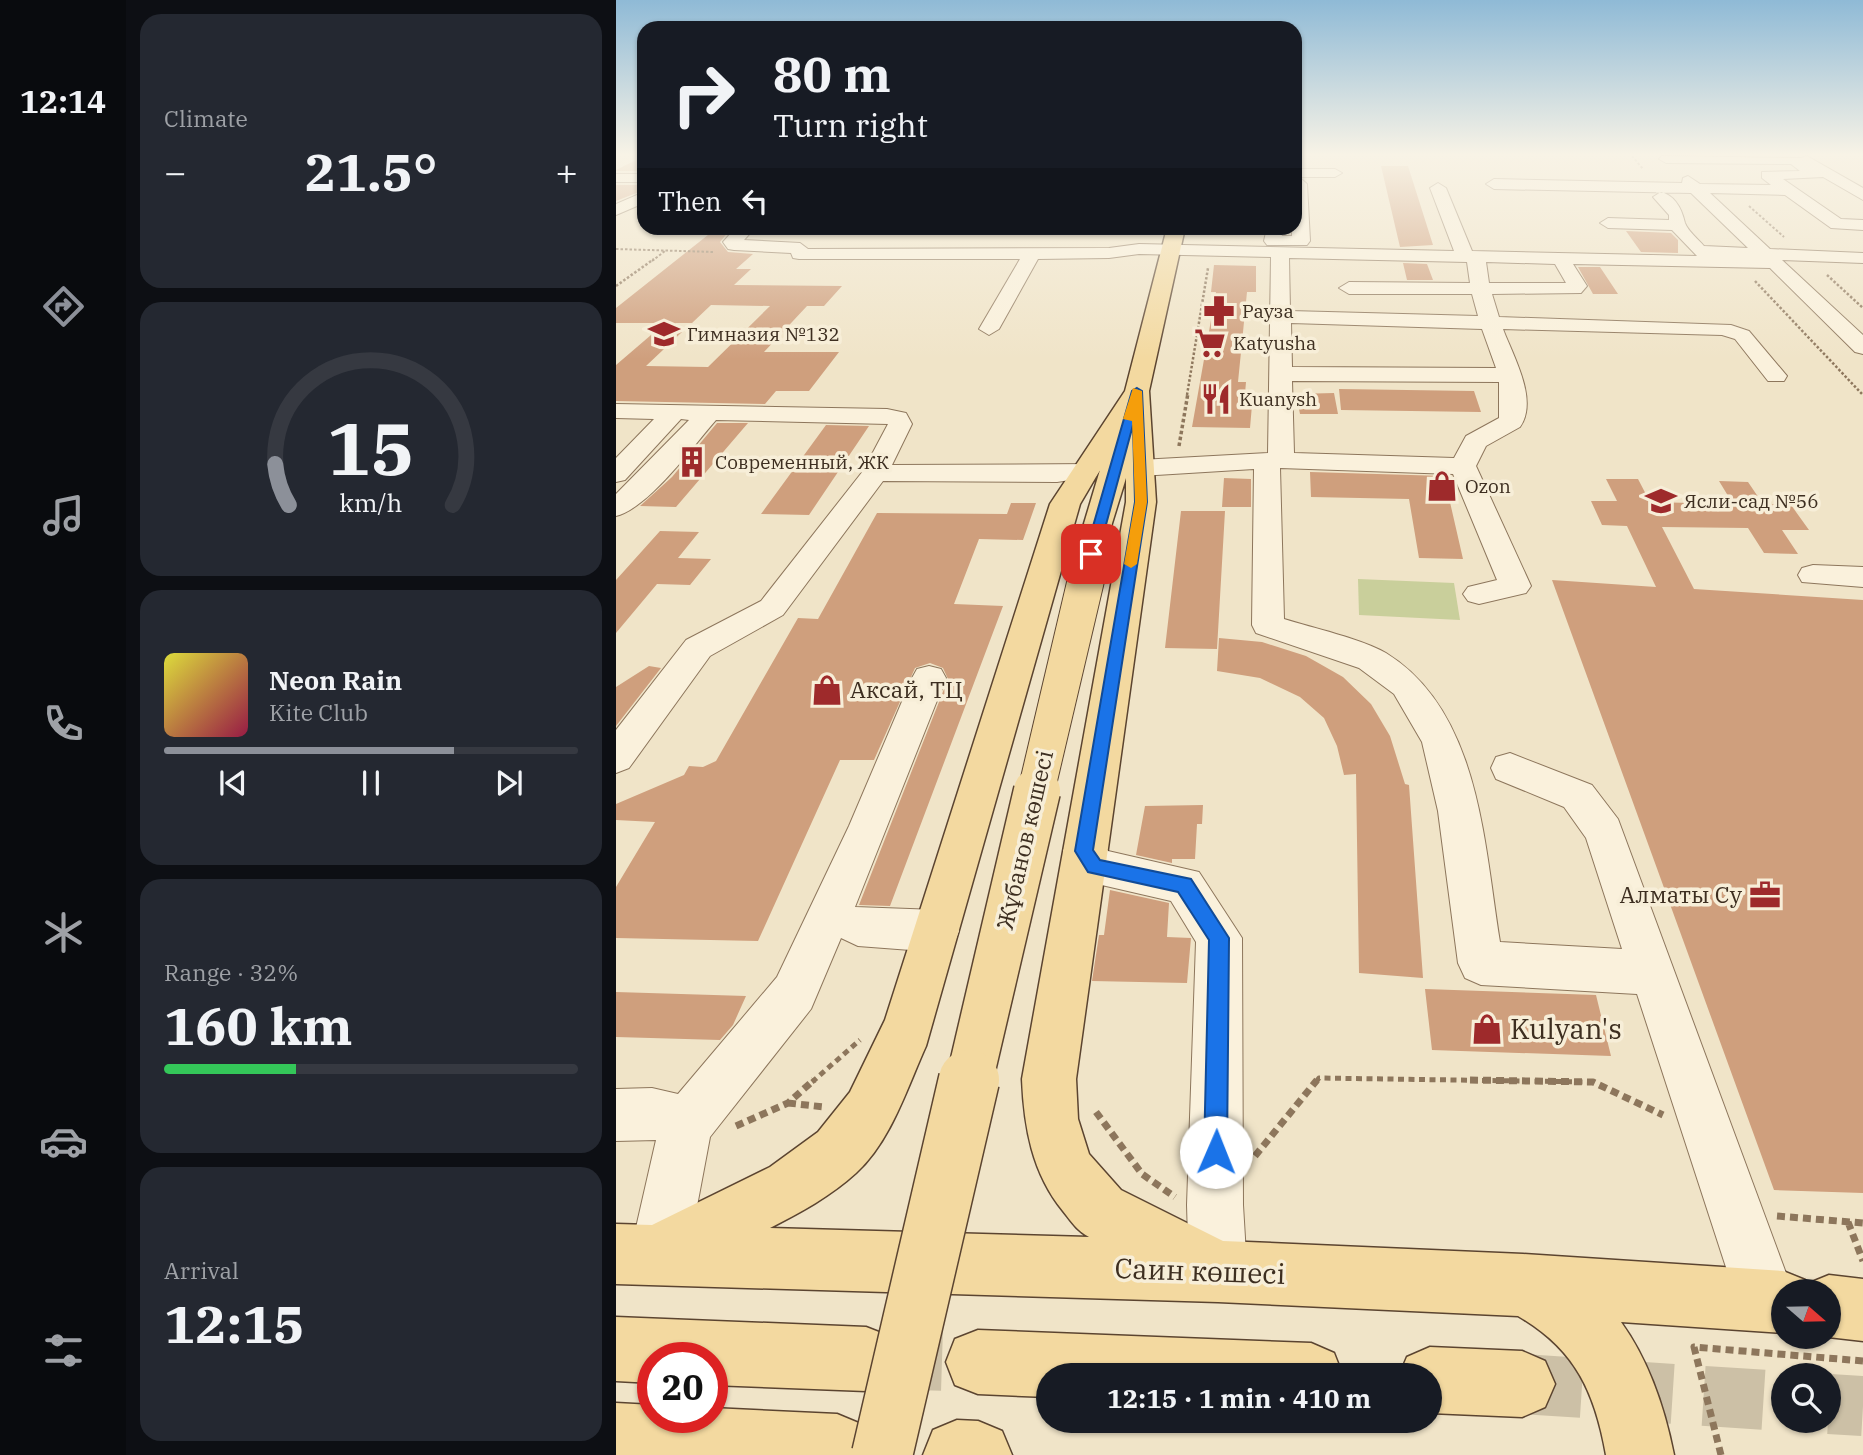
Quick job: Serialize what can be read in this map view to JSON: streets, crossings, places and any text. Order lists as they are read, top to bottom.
{
  "streets": {
    "main road": ["Жұбанов көшесі", "Саин көшесі"]
  },
  "places": {
    "pharmacy": ["Рауза"],
    "school or university": ["Гимназия №132", "Ясли-сад №56"],
    "supermarket": ["Katyusha"],
    "restaurant": ["Kuanysh"],
    "building": ["Современный, ЖК"],
    "shop": ["Ozon", "Аксай, ТЦ", "Kulyan's"],
    "office": ["Алматы Су"]
  },
  "north": "right",
  "page": {
    "tabs": "12:14",
    "tile": [
      "Climate",
      ["Range · 32%", "160 km"],
      ["Arrival", "12:15"]
    ],
    "turn": ["80 m", "Turn right"],
    "heat": ["−", "21.5°", "+"],
    "then": "Then",
    "song": ["Neon Rain", "Kite Club"],
    "limit": "20",
    "trip": "12:15 · 1 min · 410 m",
    "gauge": ["15", "km/h"]
  }
}
